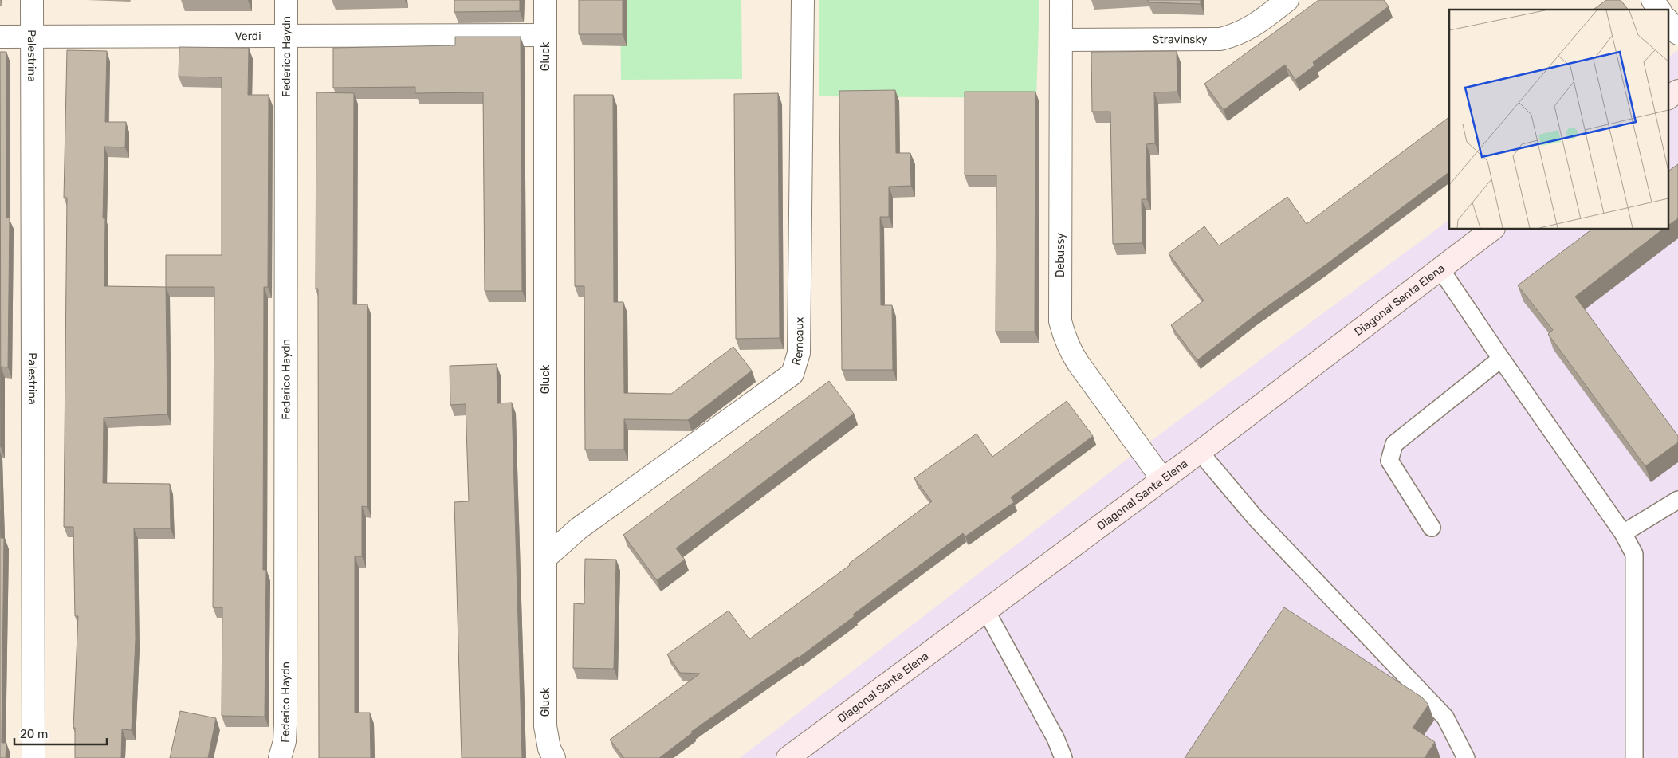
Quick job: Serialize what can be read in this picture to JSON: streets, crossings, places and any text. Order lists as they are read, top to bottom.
{
  "streets": {
    "main road": ["Diagonal Santa Elena"],
    "street": [
      "Verdi",
      "Stravinsky",
      "Palestrina",
      "Federico Haydn",
      "Gluck",
      "Debussy",
      "Remeaux"
    ]
  },
  "crossings": [
    ["Verdi", "Palestrina"],
    ["Verdi", "Federico Haydn"],
    ["Verdi", "Gluck"],
    ["Stravinsky", "Debussy"],
    ["Gluck", "Remeaux"],
    ["Debussy", "Diagonal Santa Elena"]
  ],
  "scale_bar": "20 m"
}
